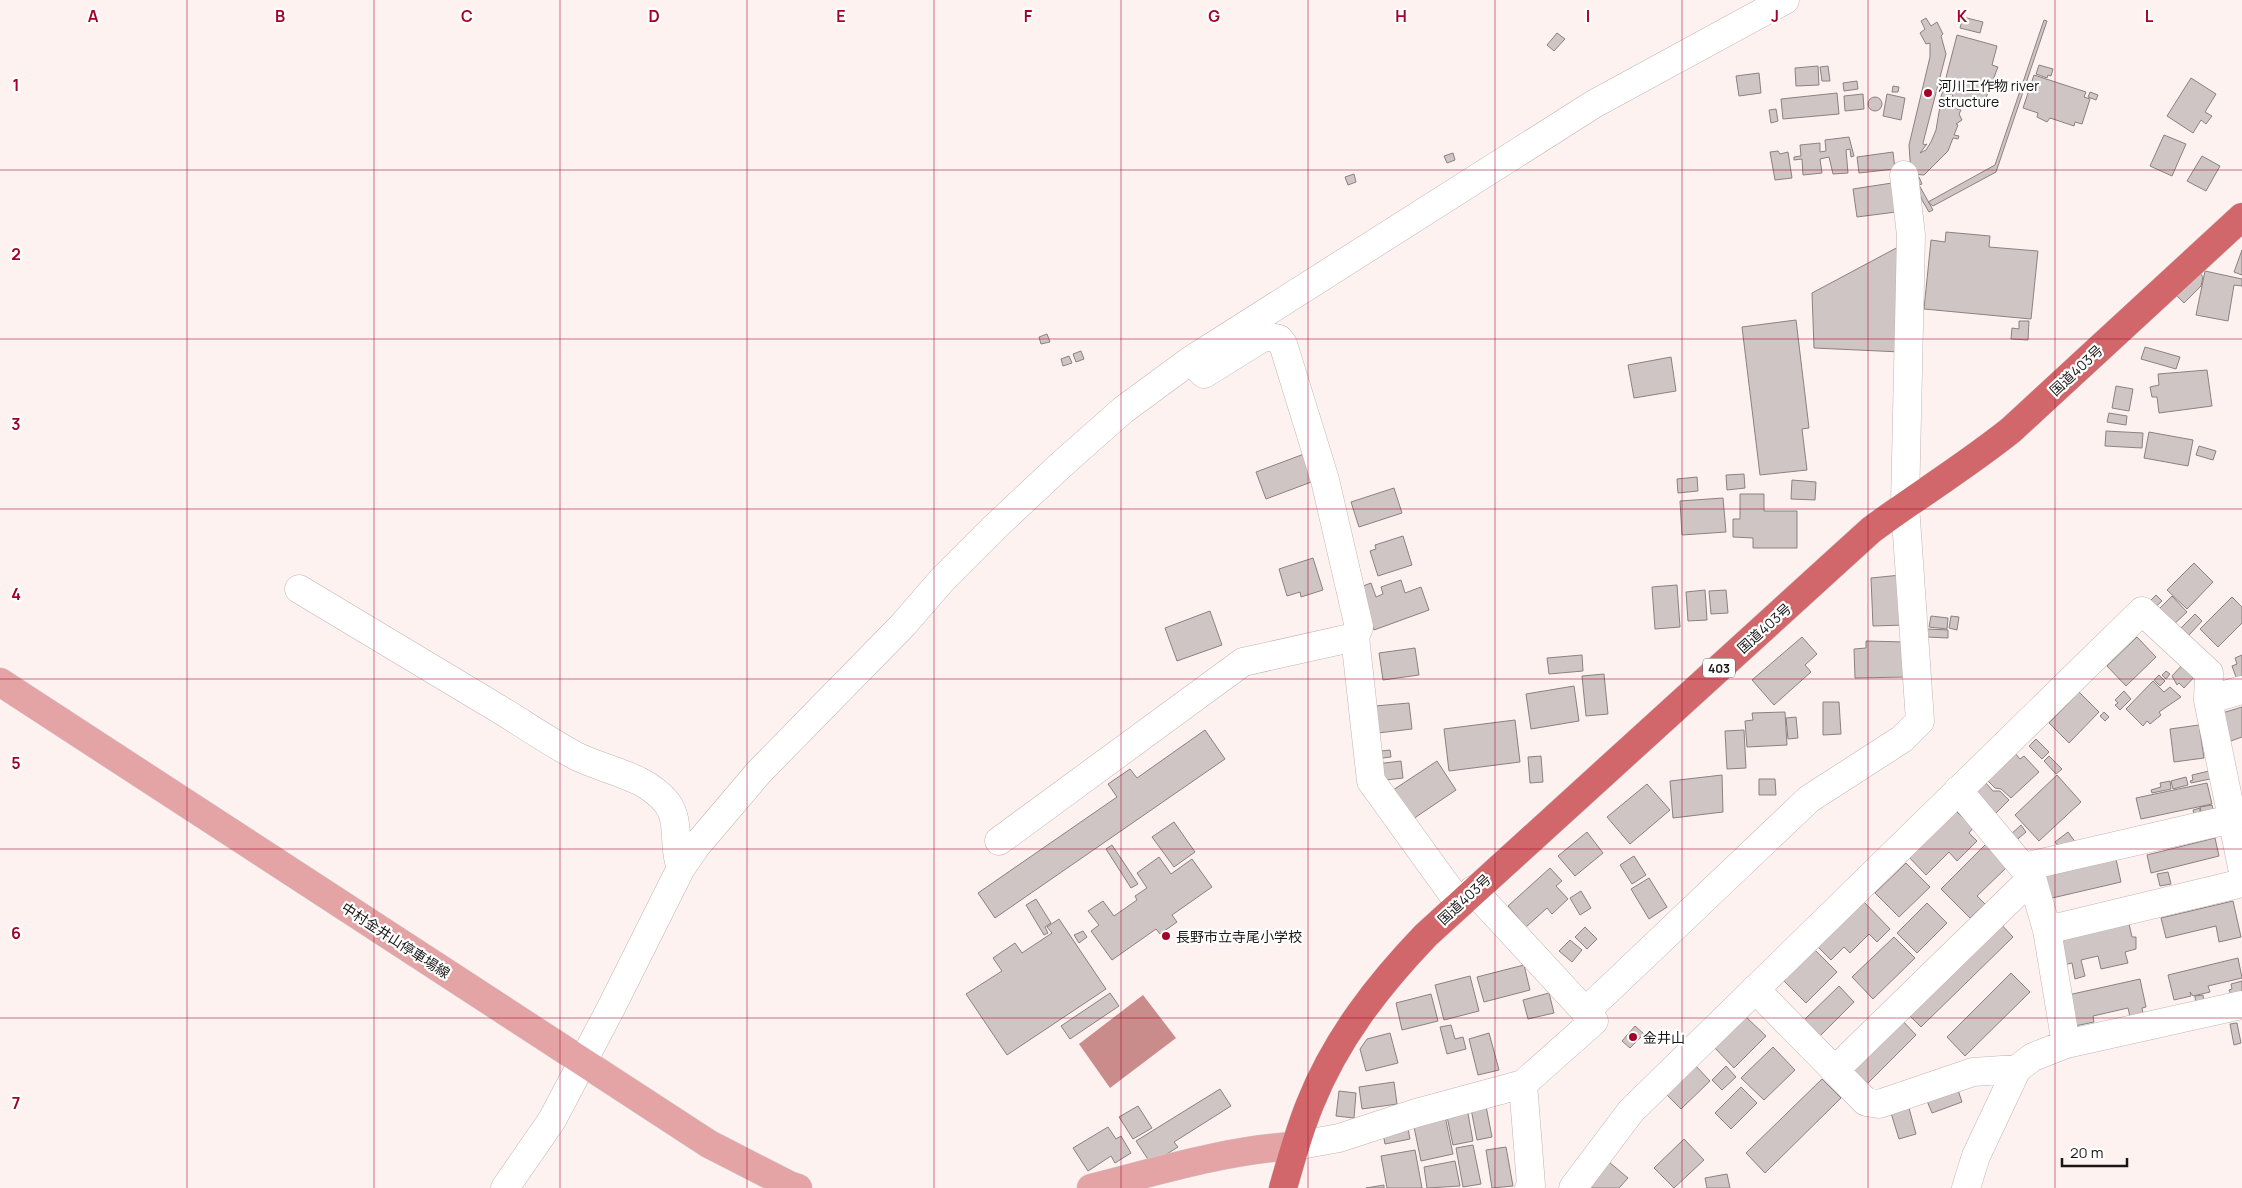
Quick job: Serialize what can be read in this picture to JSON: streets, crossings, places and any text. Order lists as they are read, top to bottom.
{
  "streets": {
    "highway": ["国道403号", "403"],
    "main road": ["中村金井山停車場線"]
  },
  "places": ["河川工作物 river structure", "長野市立寺尾小学校", "金井山"],
  "scale_bar": "20 m",
  "grid": {
    "columns": [
      "A",
      "B",
      "C",
      "D",
      "E",
      "F",
      "G",
      "H",
      "I",
      "J",
      "K",
      "L"
    ],
    "rows": [
      "1",
      "2",
      "3",
      "4",
      "5",
      "6",
      "7"
    ]
  }
}
